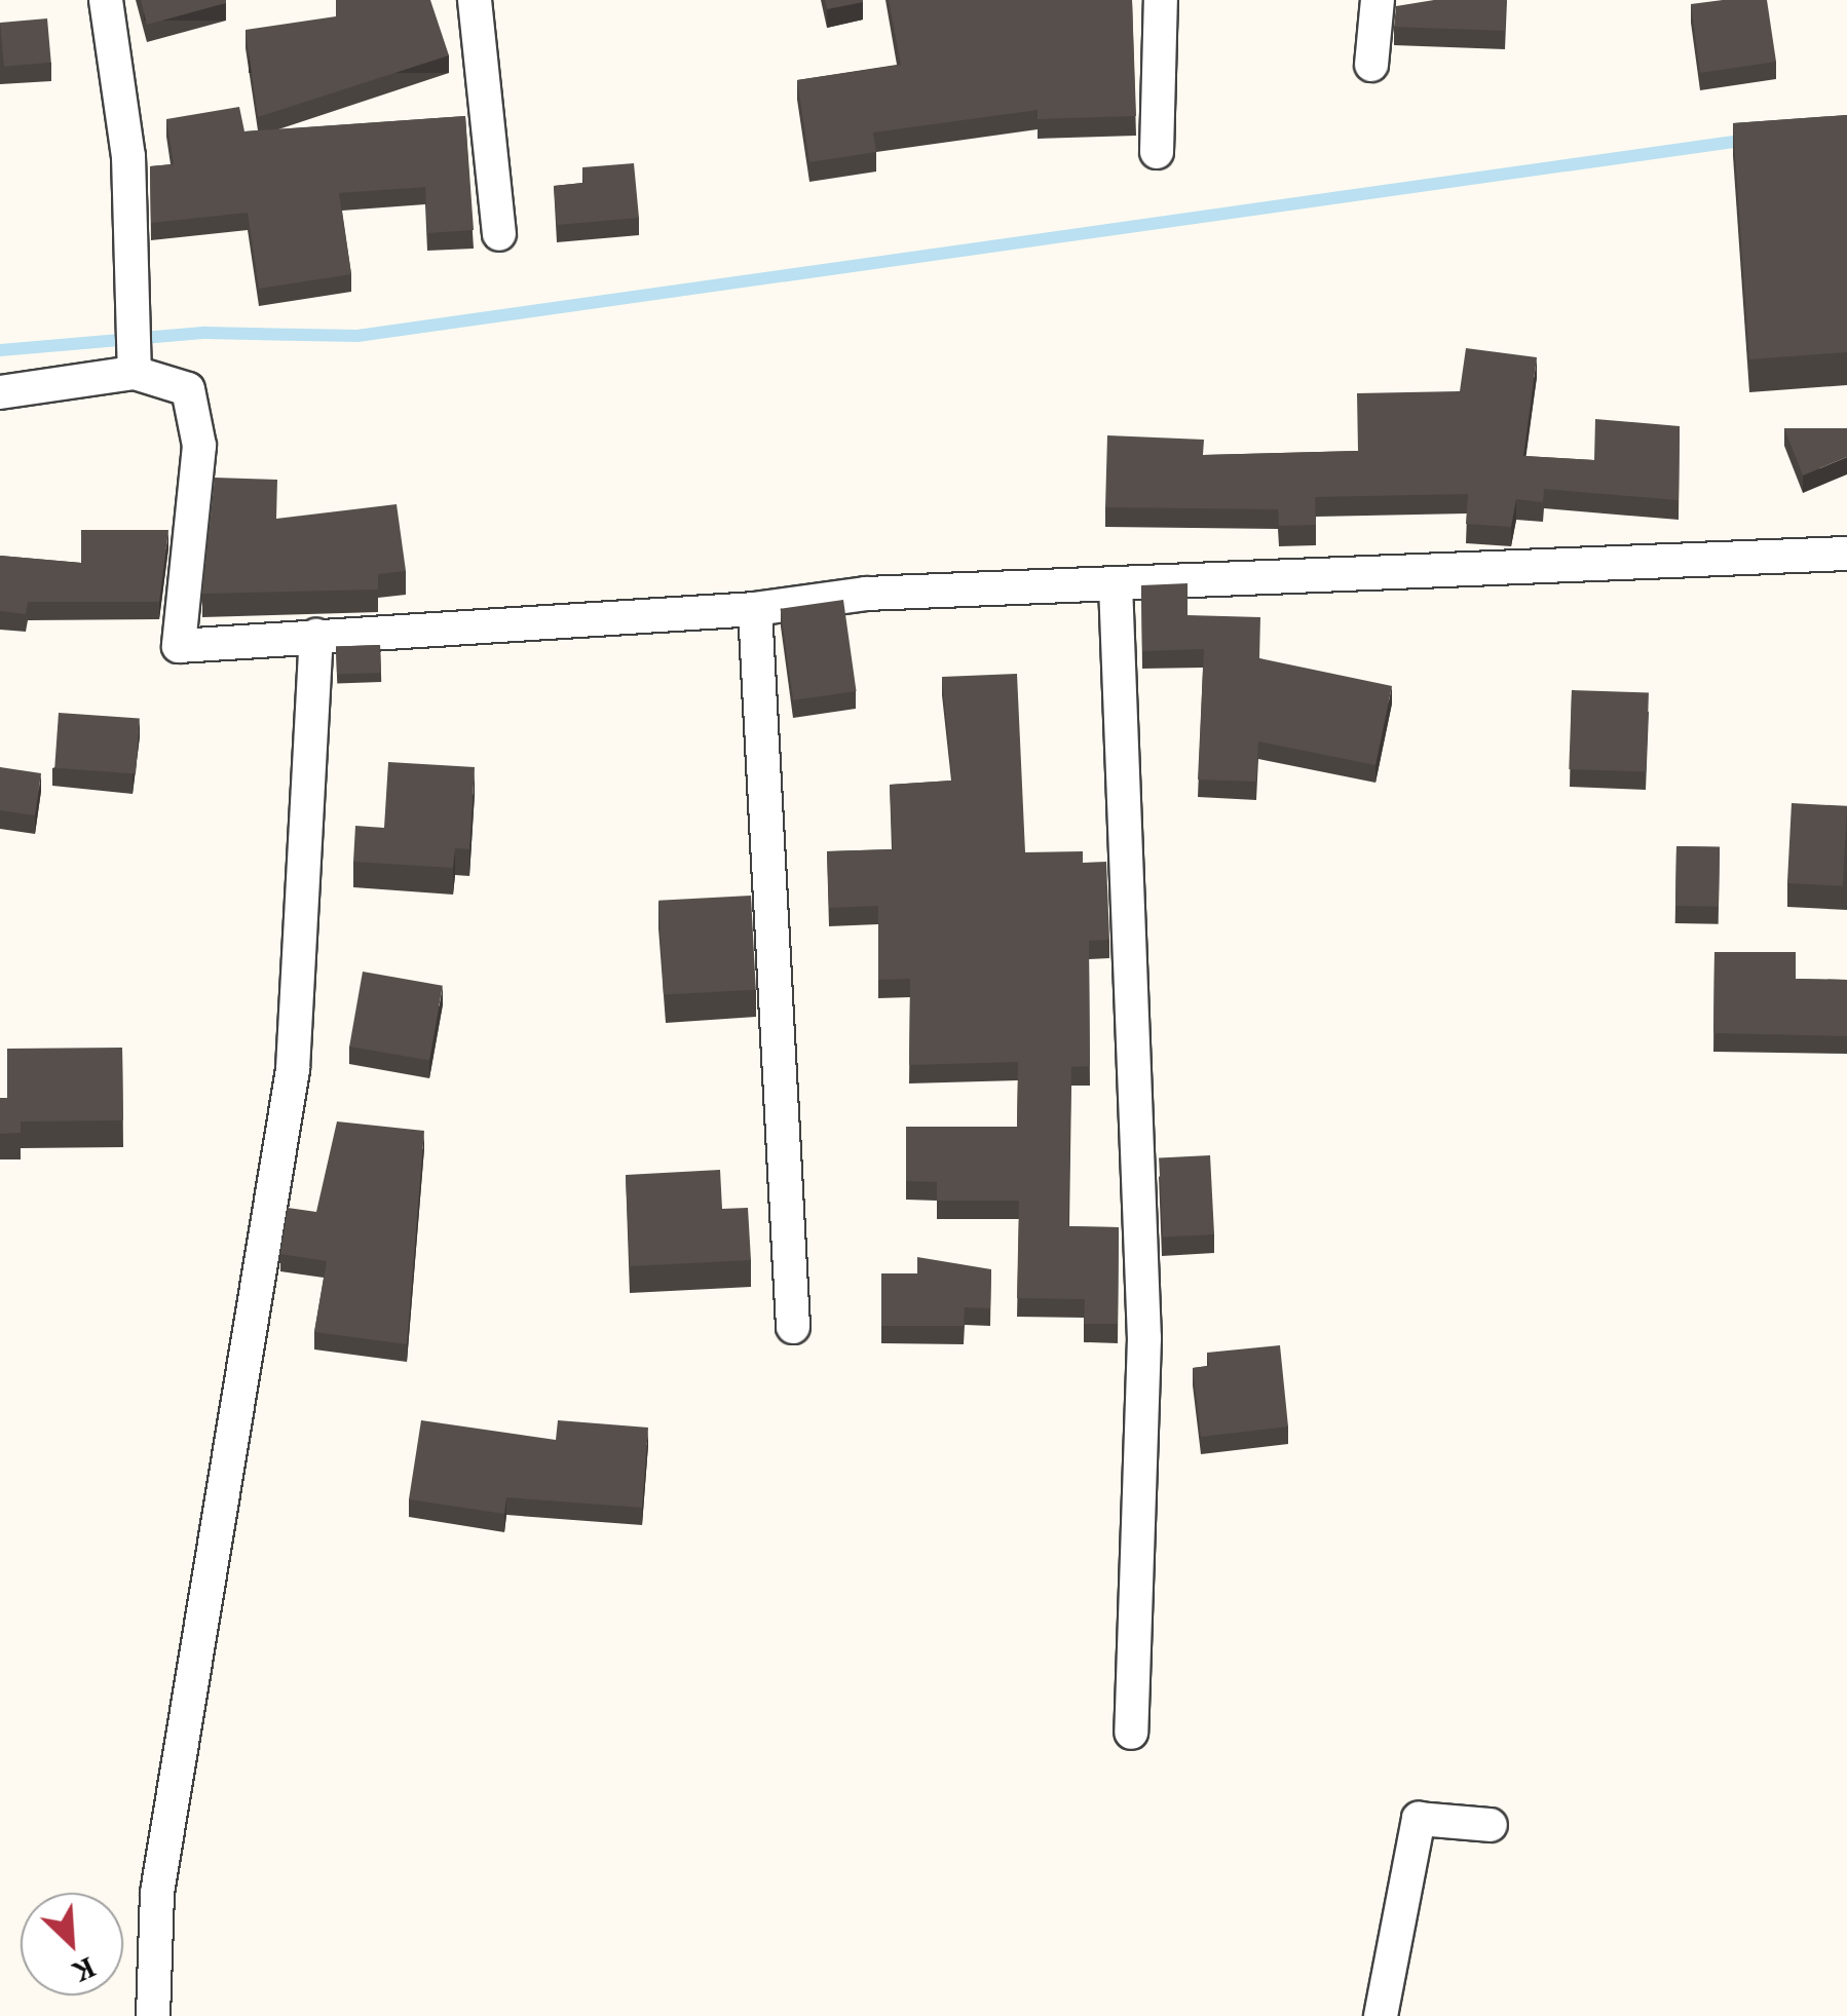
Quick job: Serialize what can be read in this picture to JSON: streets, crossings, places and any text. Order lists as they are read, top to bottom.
{
  "north": "bottom right"
}
